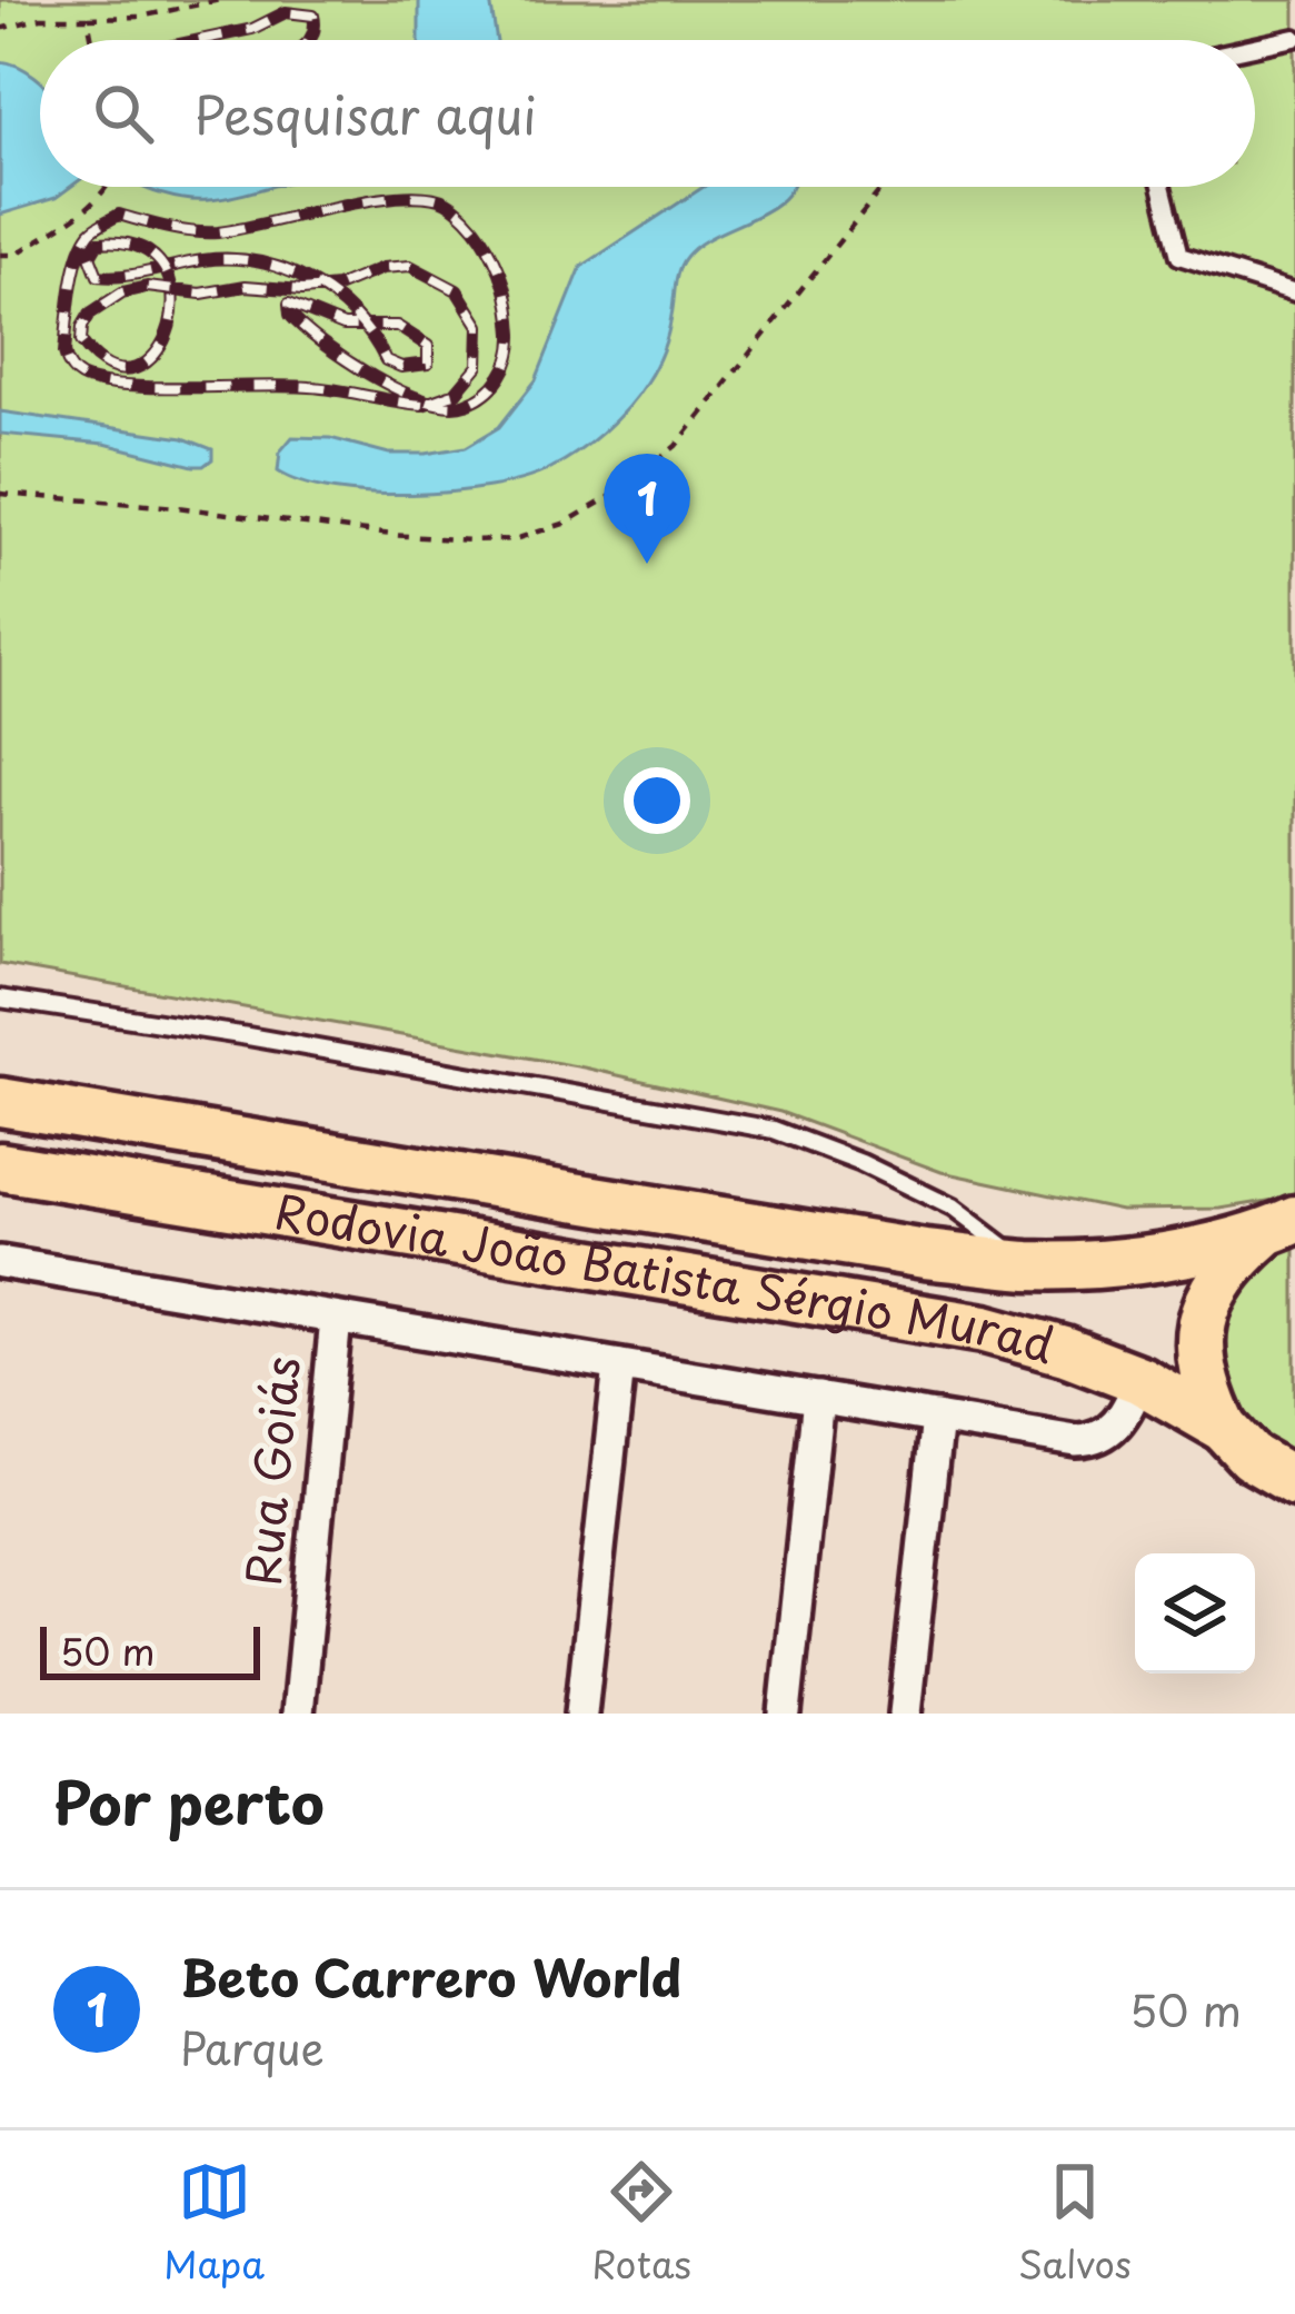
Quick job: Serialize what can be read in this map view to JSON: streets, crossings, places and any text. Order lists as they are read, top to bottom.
{
  "streets": {
    "main road": ["Rodovia João Batista Sérgio Murad"],
    "street": ["Rua Goiás"]
  },
  "scale_bar": "50 m",
  "page": {
    "search": "Pesquisar aqui",
    "pins": "1",
    "scale": "50 m",
    "heading": "Por perto",
    "list": [
      {
        "mark": "1",
        "name": "Beto Carrero World",
        "note": "Parque",
        "value": "50 m"
      }
    ],
    "nav": ["Mapa", "Rotas", "Salvos"]
  }
}
